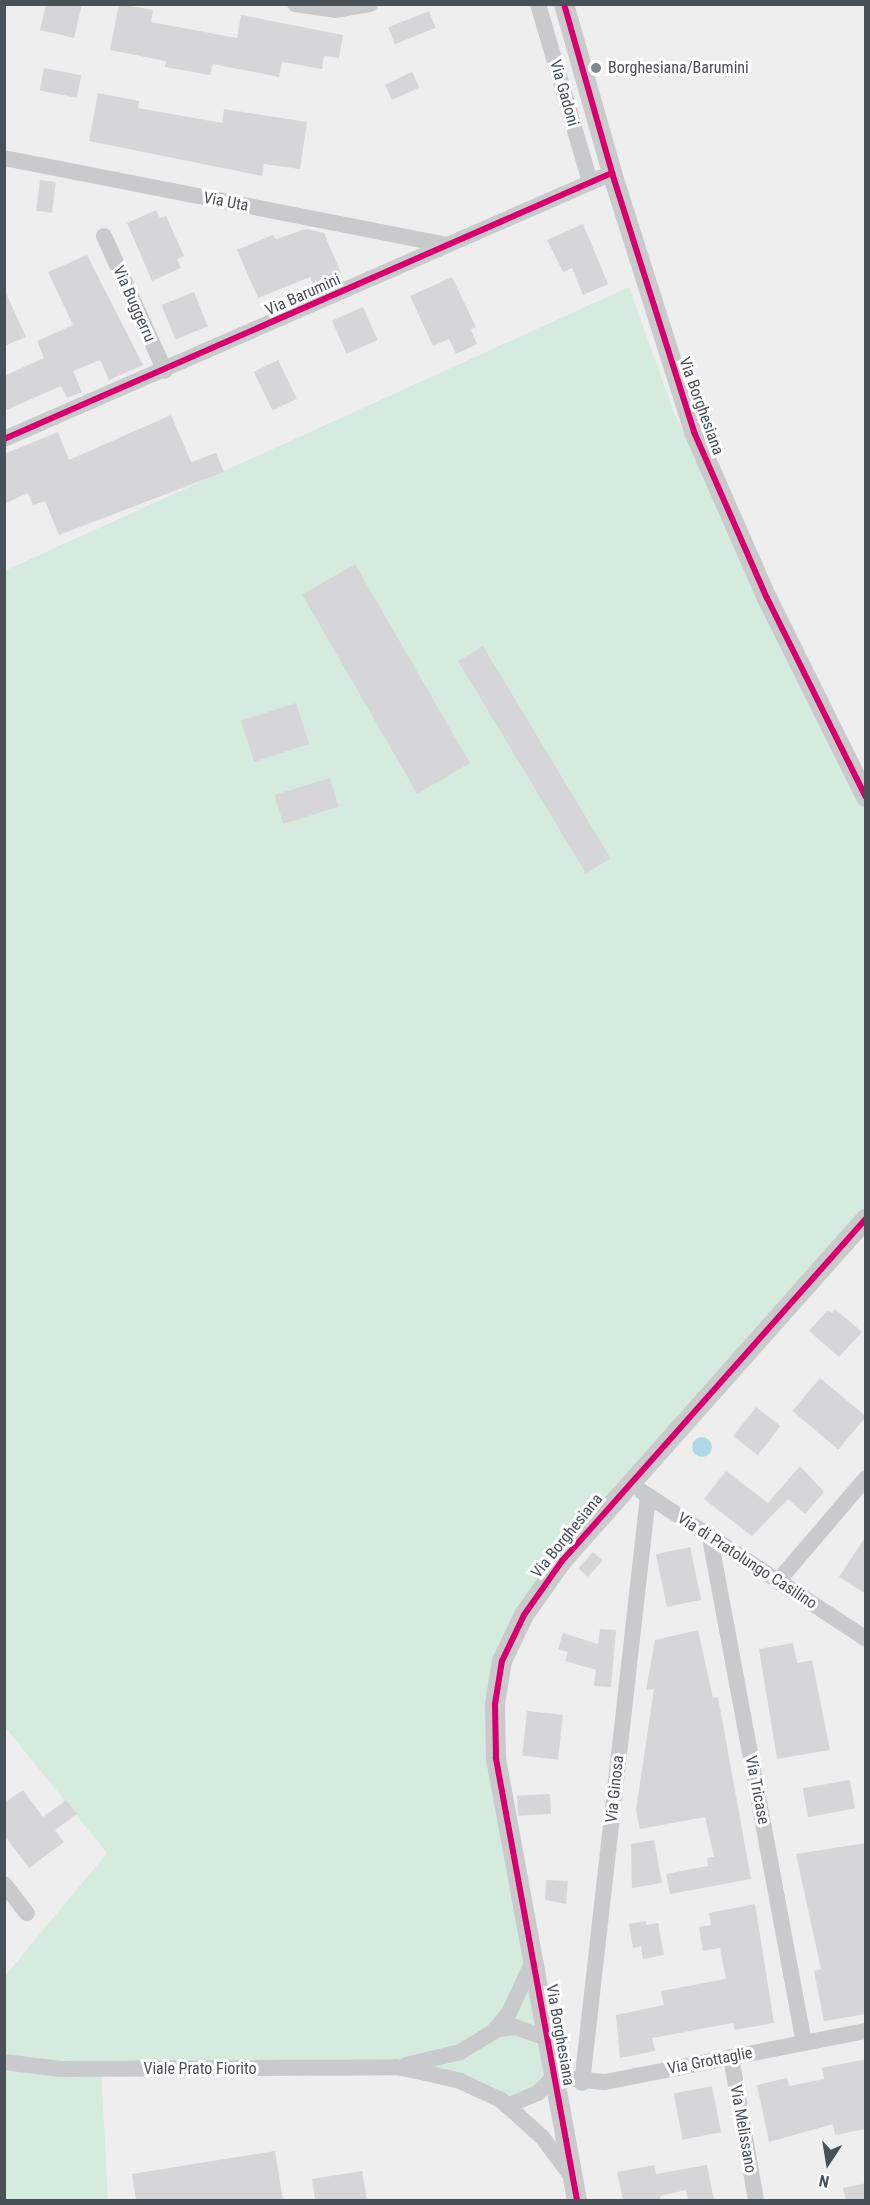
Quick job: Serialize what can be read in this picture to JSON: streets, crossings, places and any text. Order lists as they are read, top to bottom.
{
  "streets": {
    "street": [
      "Via Gadoni",
      "Via Uta",
      "Via Barumini",
      "Via Buggerru",
      "Via Borghesiana",
      "Via di Pratolungo Casilino",
      "Via Ginosa",
      "Via Tricase",
      "Via Grottaglie",
      "Viale Prato Fiorito",
      "Via Melissano"
    ]
  },
  "crossings": [
    ["Via Gadoni", "Via Barumini"],
    ["Via Uta", "Via Barumini"],
    ["Via Barumini", "Via Buggerru"],
    ["Via Barumini", "Via Borghesiana"],
    ["Via Borghesiana", "Via di Pratolungo Casilino"],
    ["Via Borghesiana", "Via Grottaglie"],
    ["Via Borghesiana", "Viale Prato Fiorito"],
    ["Via di Pratolungo Casilino", "Via Ginosa"],
    ["Via di Pratolungo Casilino", "Via Tricase"],
    ["Via Ginosa", "Via Grottaglie"],
    ["Via Tricase", "Via Grottaglie"],
    ["Via Grottaglie", "Via Melissano"]
  ],
  "places": ["Borghesiana/Barumini"],
  "north": "bottom"
}
